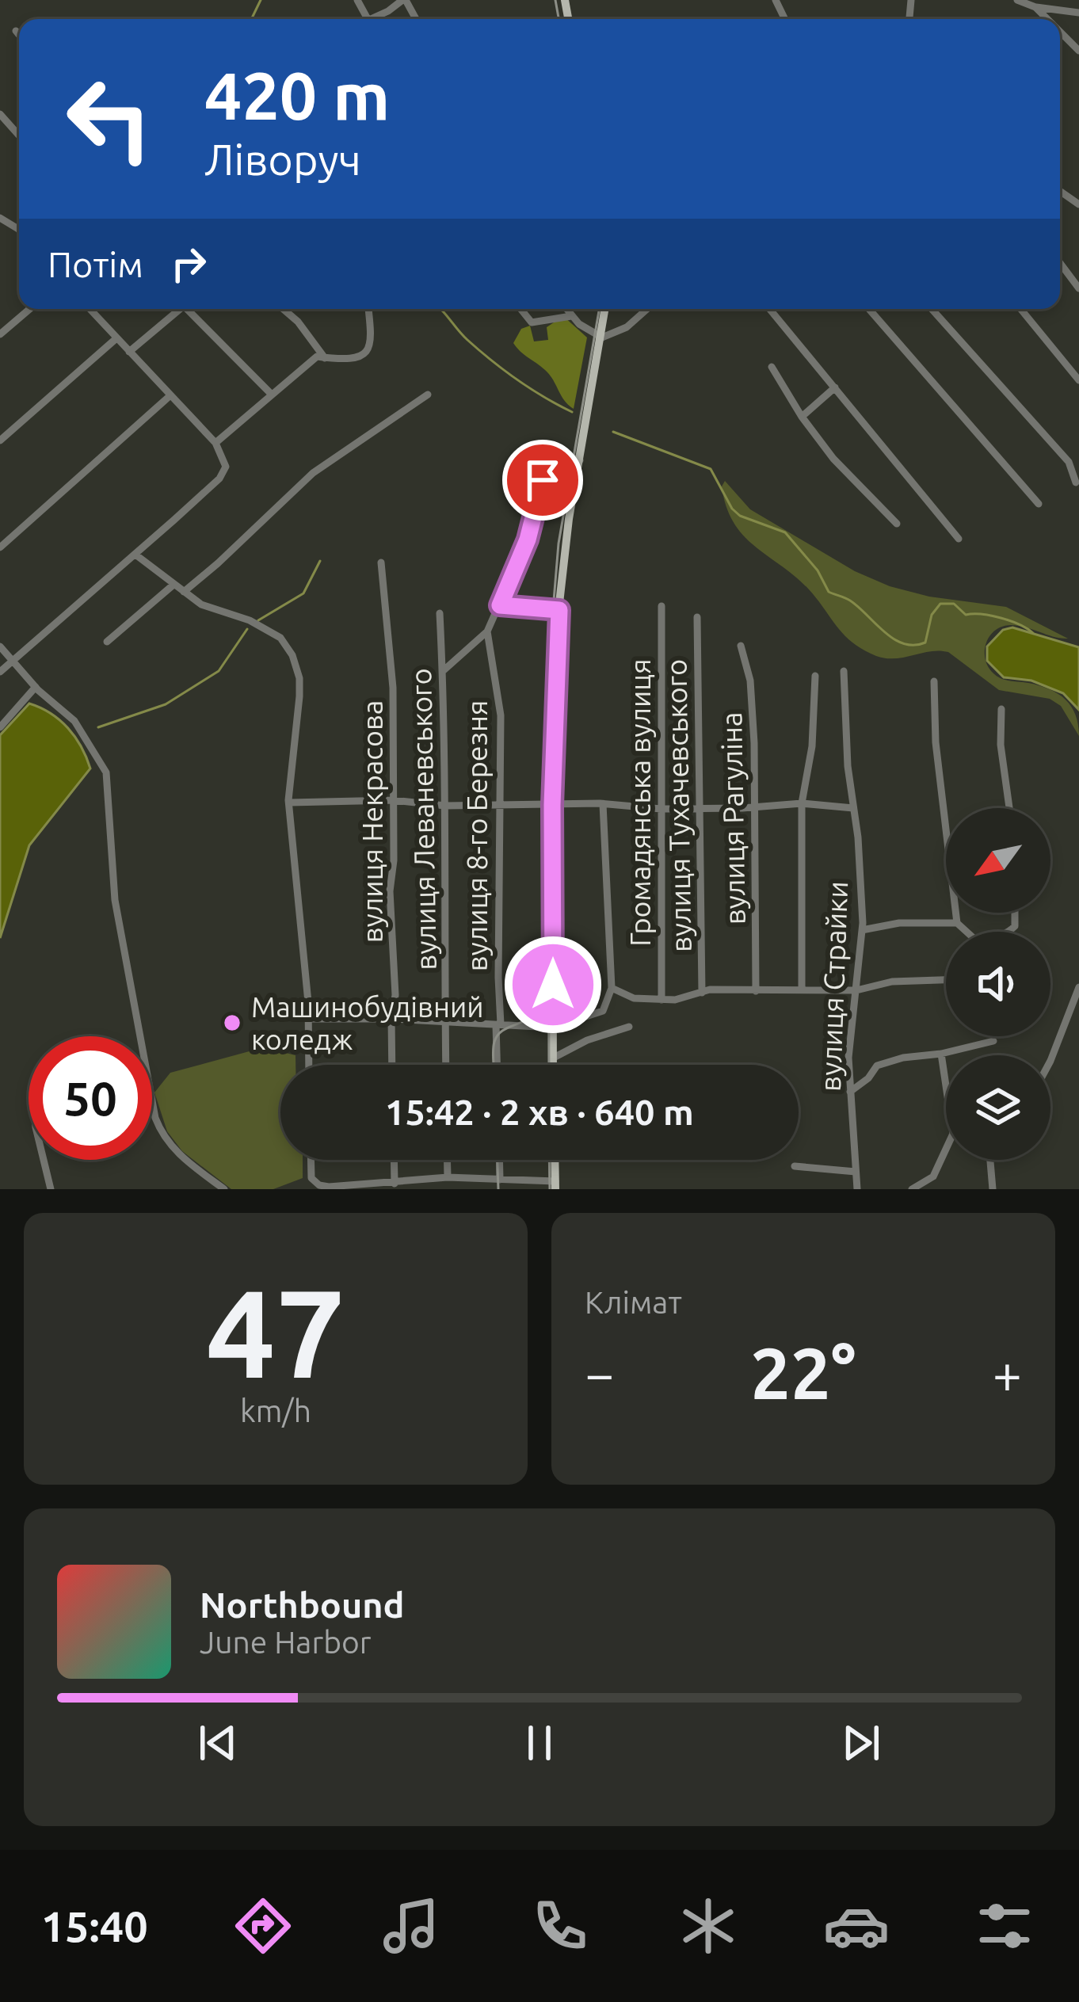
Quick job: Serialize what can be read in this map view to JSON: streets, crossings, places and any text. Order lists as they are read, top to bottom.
{
  "streets": {
    "street": [
      "Громадянська вулиця",
      "вулиця Тухачевського",
      "вулиця Рагуліна",
      "вулиця Леваневського",
      "вулиця Некрасова",
      "вулиця 8-го Березня",
      "вулиця Страйки"
    ]
  },
  "places": ["Машинобудівний коледж"],
  "north": "bottom left",
  "page": {
    "turn": ["420 m", "Ліворуч"],
    "then": "Потім",
    "limit": "50",
    "trip": "15:42 · 2 хв · 640 m",
    "tile": [
      ["47", "km/h"],
      "Клімат"
    ],
    "heat": ["−", "22°", "+"],
    "song": ["Northbound", "June Harbor"],
    "tabs": "15:40"
  }
}
